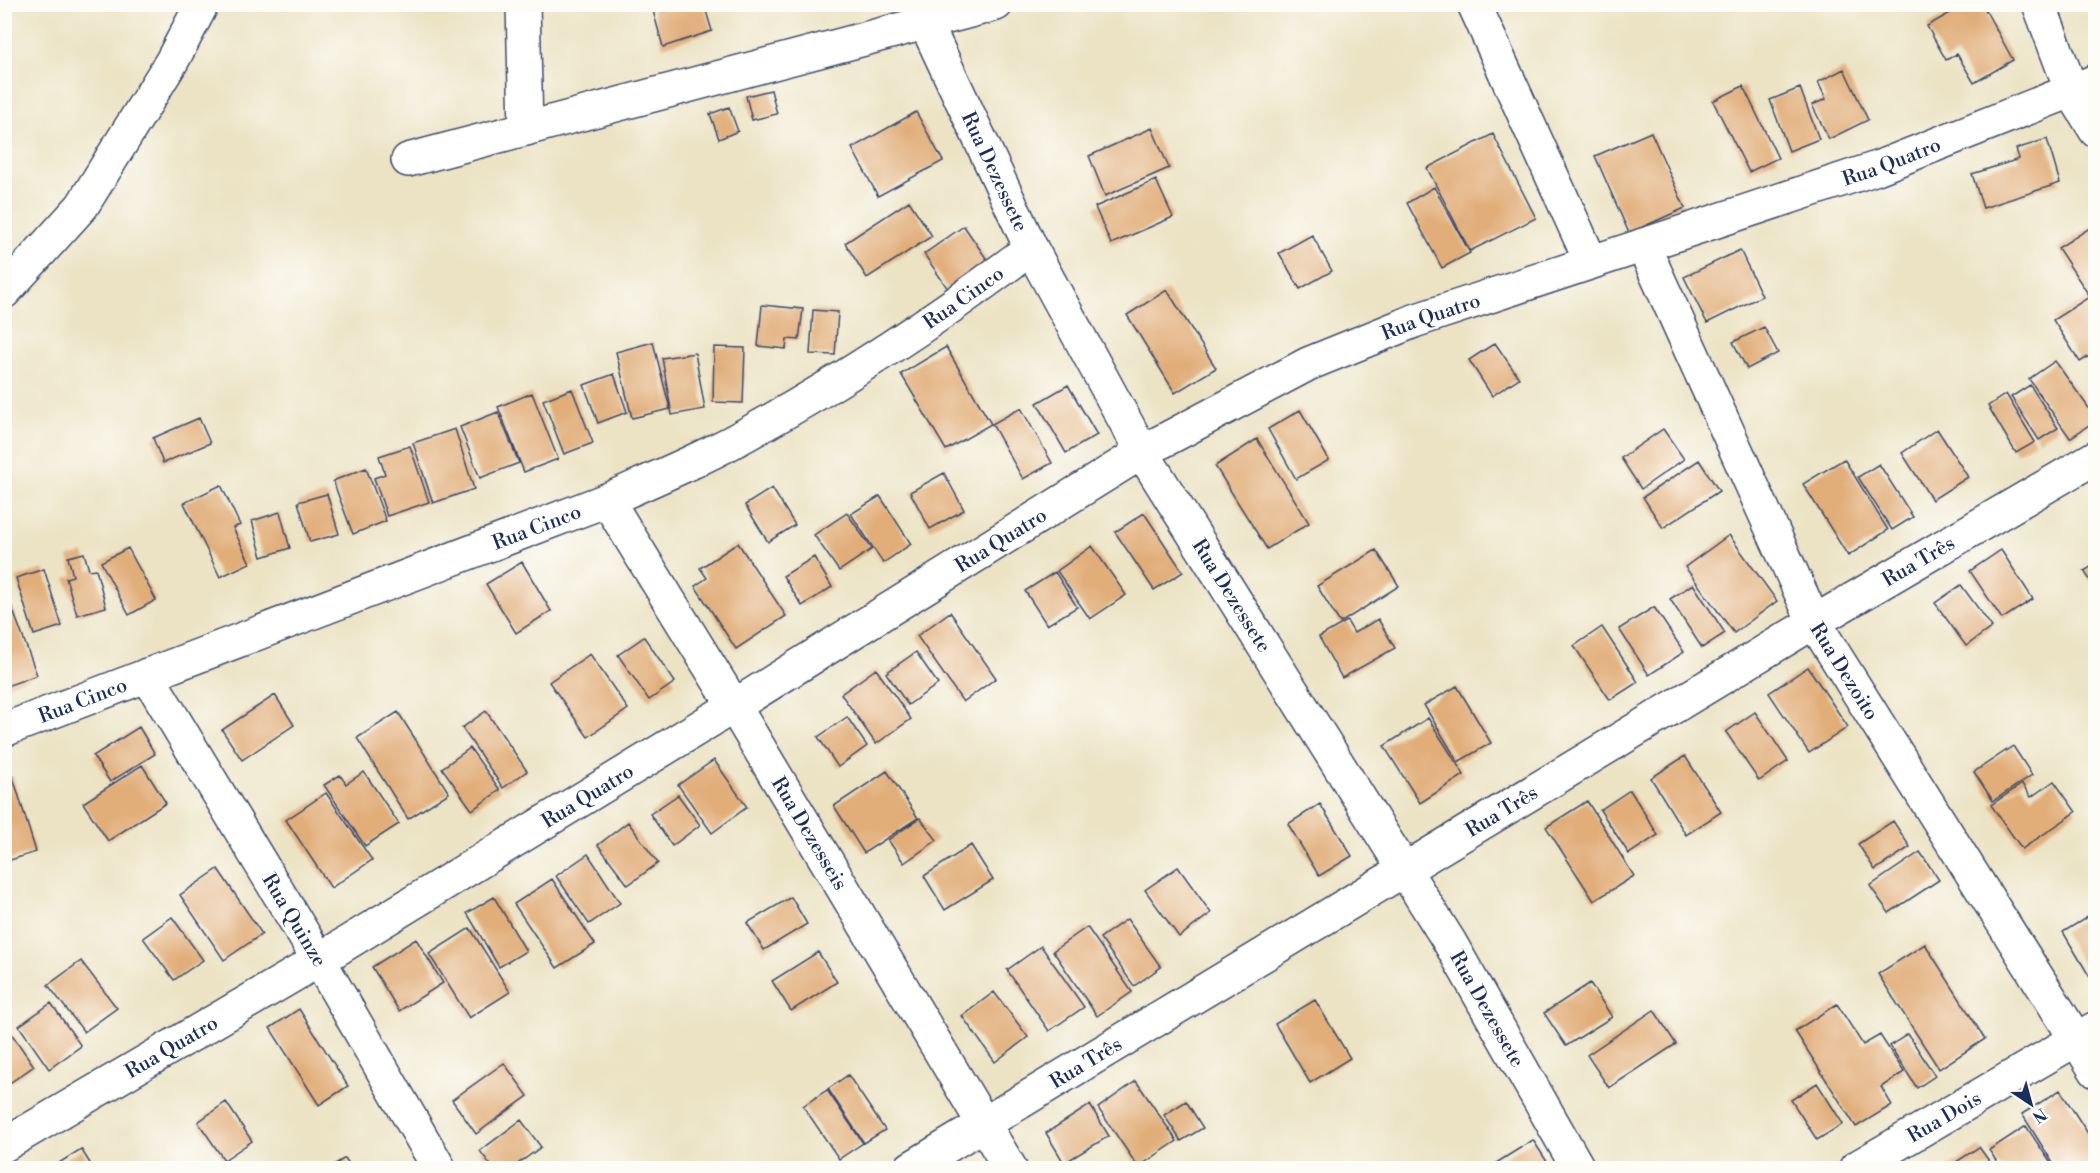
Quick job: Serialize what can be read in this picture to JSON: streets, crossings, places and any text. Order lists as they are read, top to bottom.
{
  "streets": {
    "street": [
      "Rua Quatro",
      "Rua Dezessete",
      "Rua Cinco",
      "Rua Três",
      "Rua Dezoito",
      "Rua Dezesseis",
      "Rua Quinze",
      "Rua Dois"
    ]
  },
  "crossings": [
    ["Rua Quatro", "Rua Dezessete"],
    ["Rua Quatro", "Rua Dezoito"],
    ["Rua Quatro", "Rua Dezesseis"],
    ["Rua Quatro", "Rua Quinze"],
    ["Rua Dezessete", "Rua Cinco"],
    ["Rua Dezessete", "Rua Três"],
    ["Rua Cinco", "Rua Dezesseis"],
    ["Rua Cinco", "Rua Quinze"],
    ["Rua Três", "Rua Dezoito"],
    ["Rua Três", "Rua Dezesseis"],
    ["Rua Dezoito", "Rua Dois"]
  ],
  "north": "bottom right"
}
